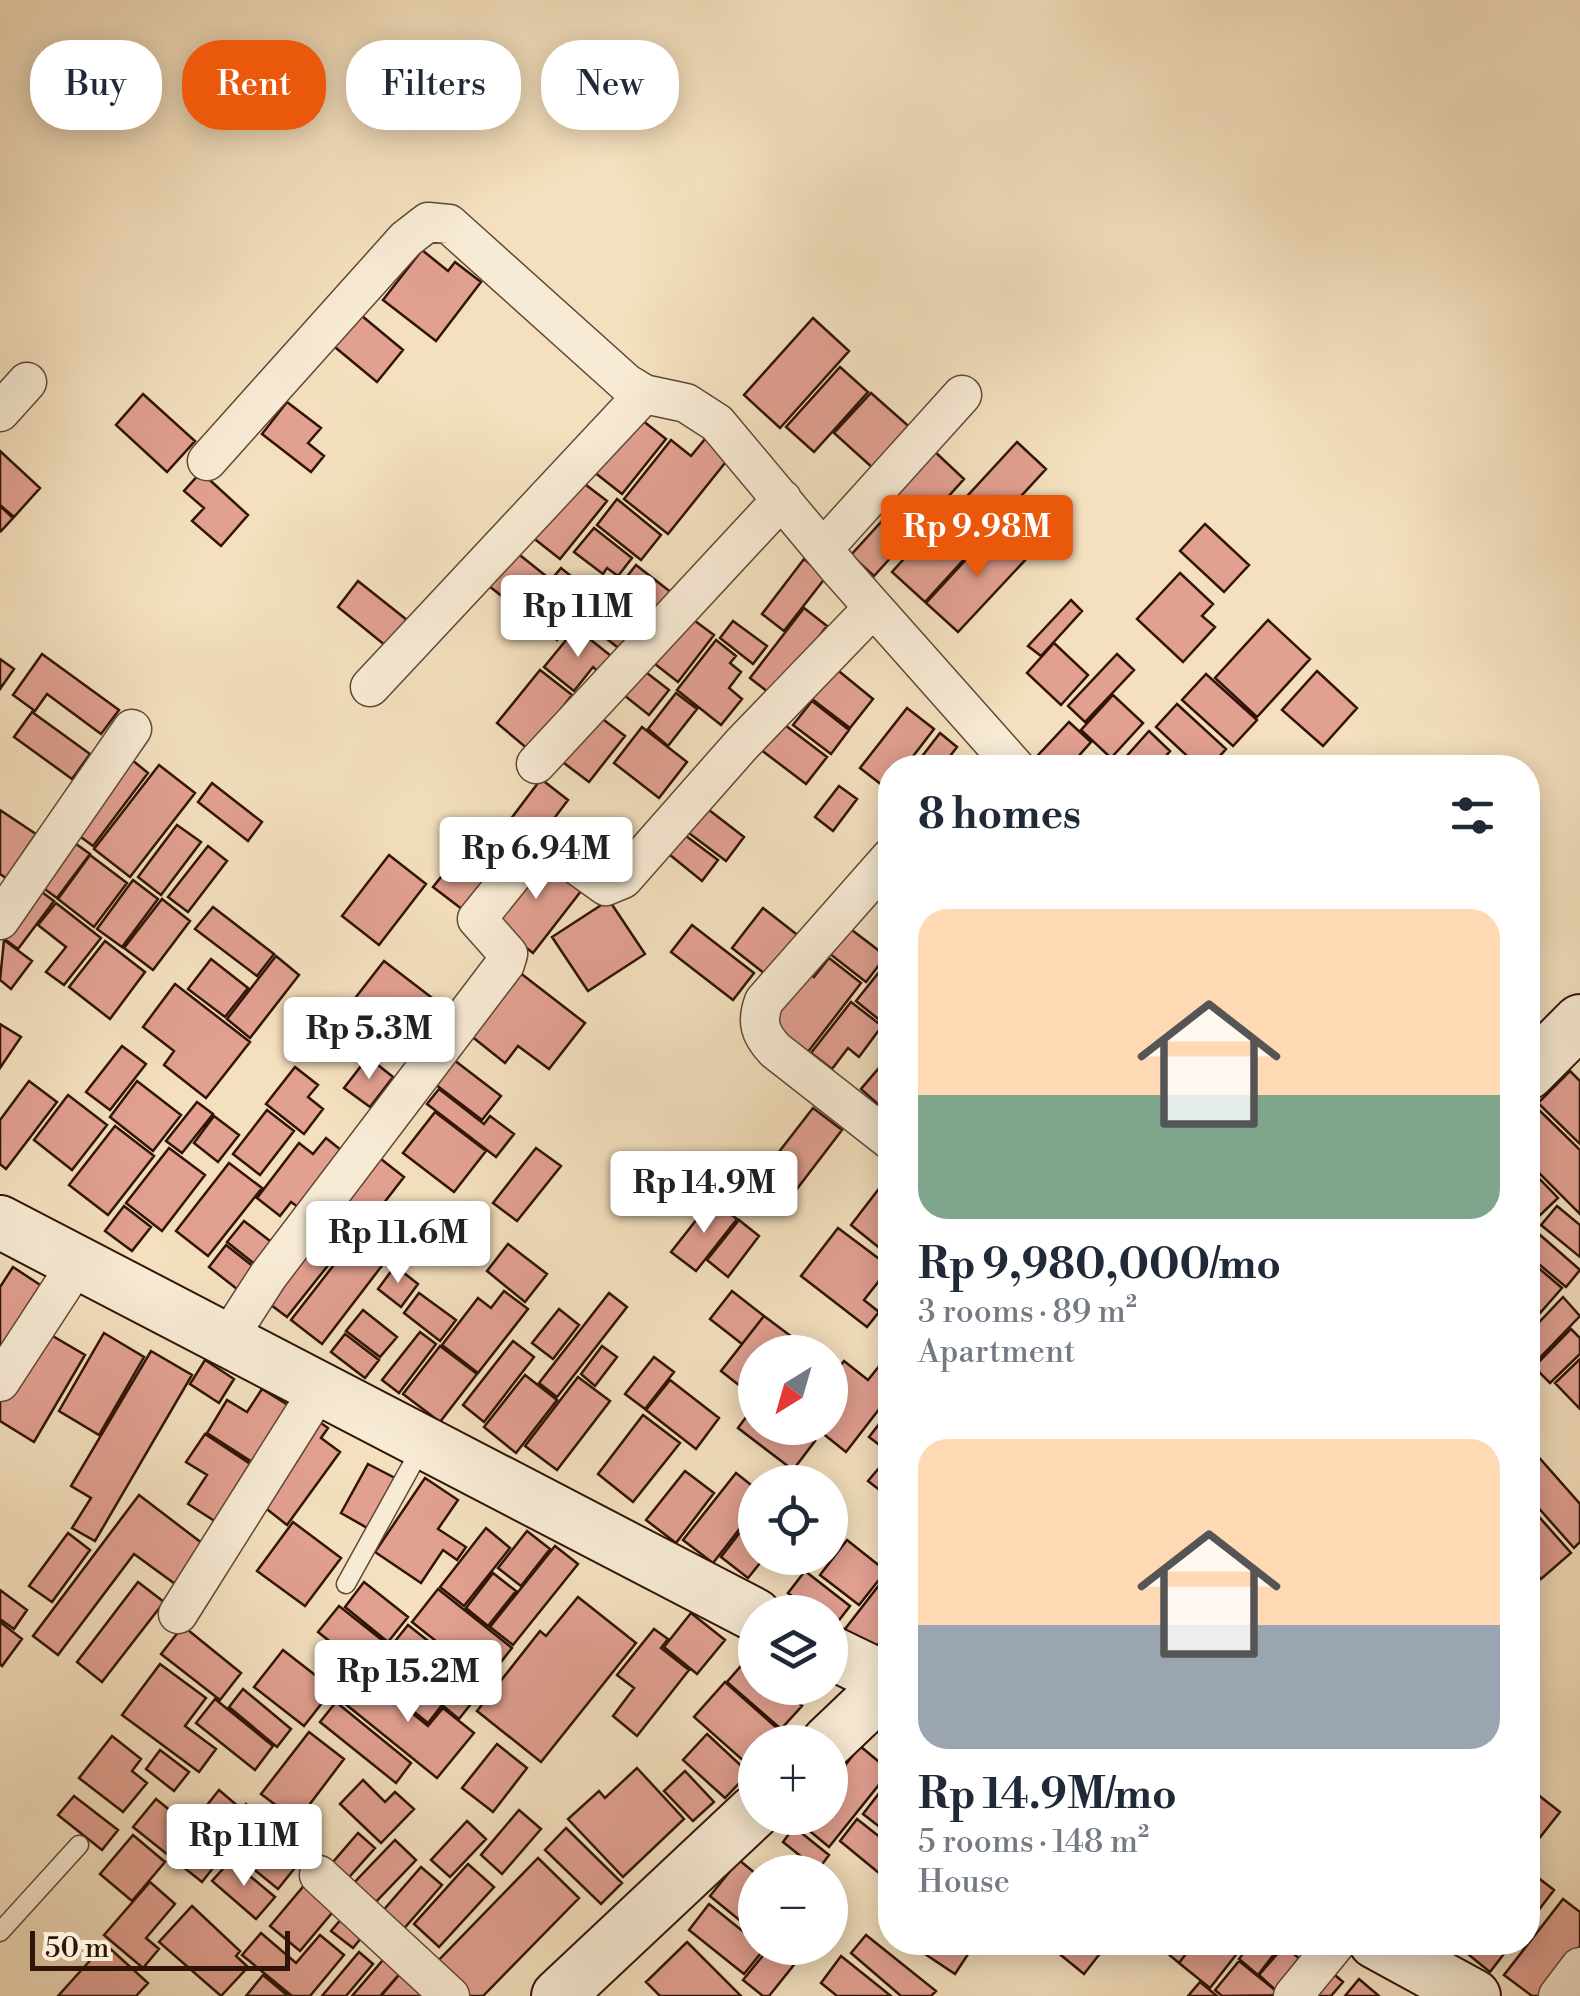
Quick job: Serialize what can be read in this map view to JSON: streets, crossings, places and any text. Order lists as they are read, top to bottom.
{
  "scale_bar": "50 m",
  "north": "bottom left",
  "page": {
    "chip": [
      "Buy",
      "Rent",
      "Filters",
      "New"
    ],
    "price": [
      "Rp 9.98M",
      "Rp 11M",
      "Rp 6.94M",
      "Rp 5.3M",
      "Rp 14.9M",
      "Rp 11.6M",
      "Rp 15.2M",
      "Rp 11M"
    ],
    "heading": "8 homes",
    "list": [
      {
        "name": "Rp 9,980,000/mo",
        "note": "3 rooms · 89 m² · Apartment"
      },
      {
        "name": "Rp 14.9M/mo",
        "note": "5 rooms · 148 m² · House"
      }
    ],
    "map_buttons": ["+", "−"],
    "scale": "50 m"
  }
}
